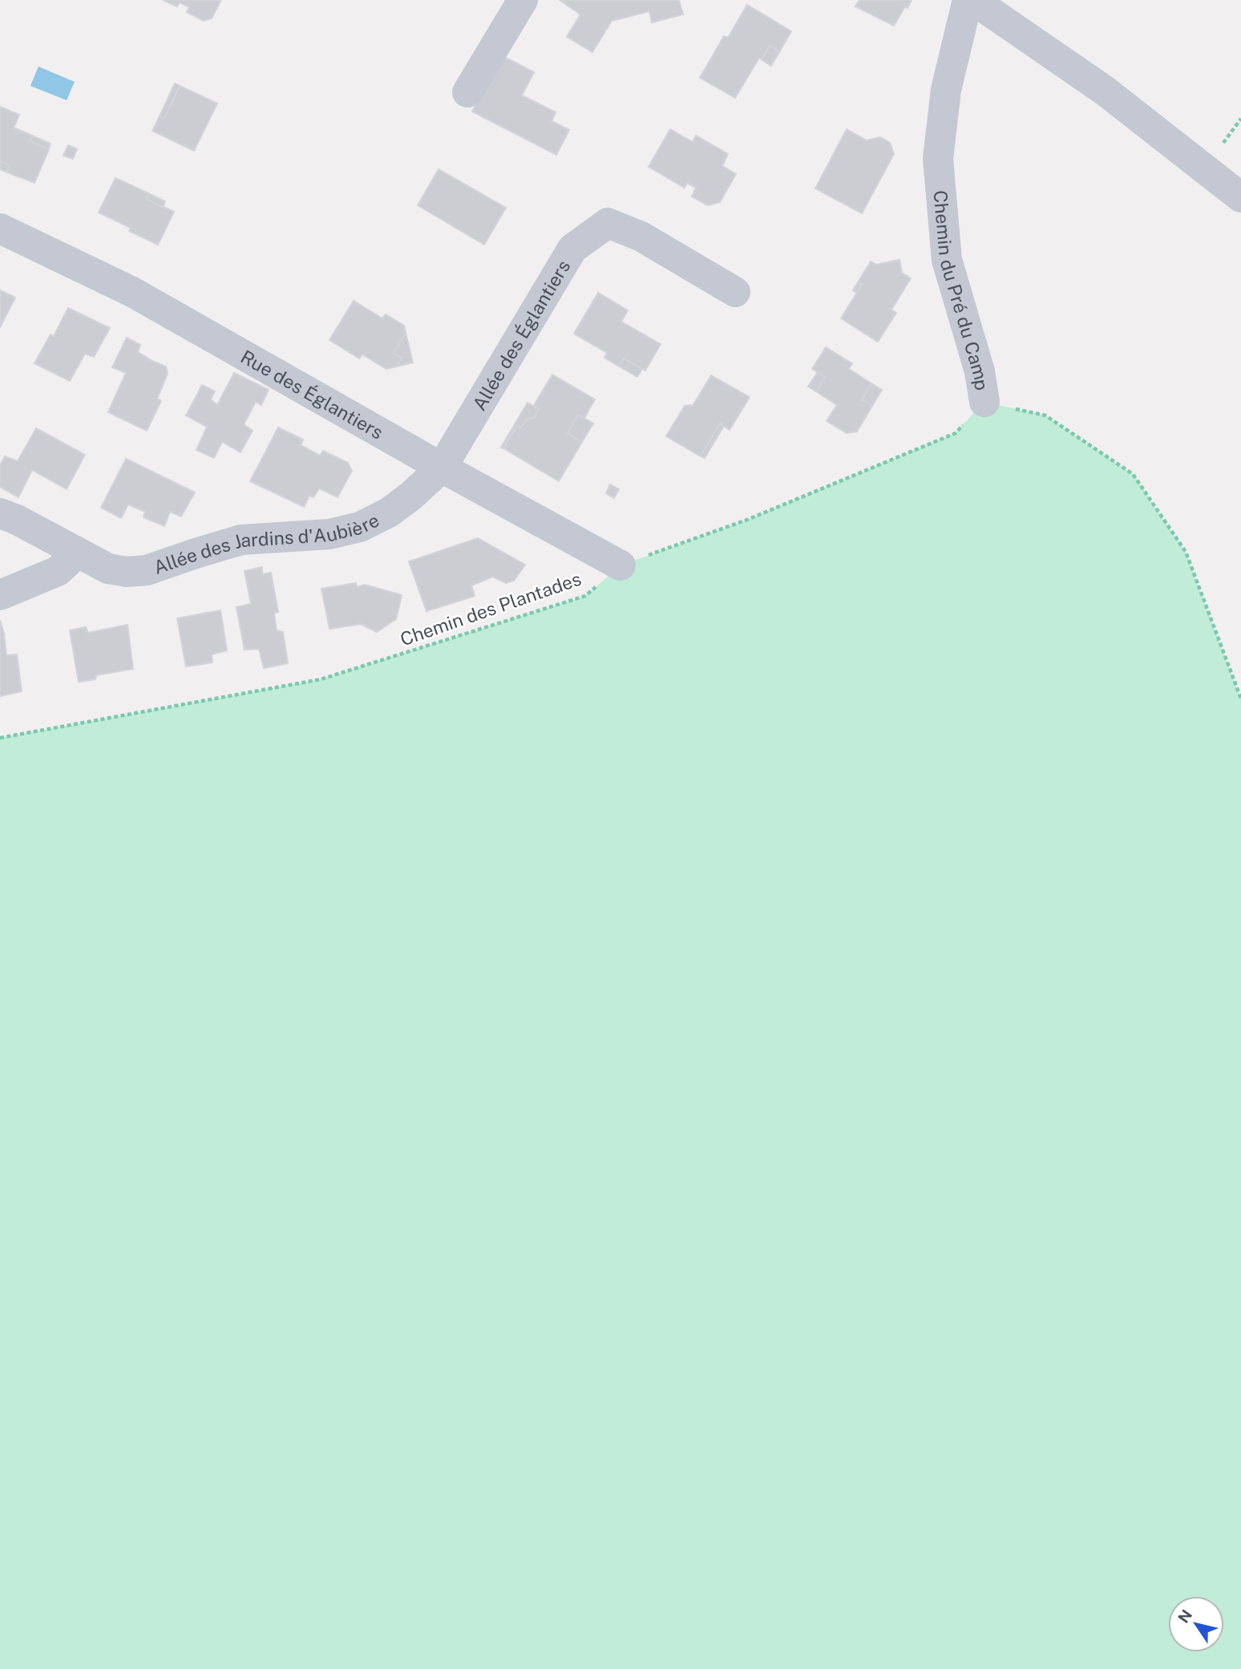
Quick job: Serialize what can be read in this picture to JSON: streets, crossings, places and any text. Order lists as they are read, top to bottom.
{
  "streets": {
    "street": [
      "Chemin du Pré du Camp",
      "Allée des Églantiers",
      "Rue des Églantiers",
      "Allée des Jardins d'Aubière"
    ],
    "path": ["Chemin des Plantades"]
  },
  "crossings": [
    ["Chemin du Pré du Camp", "Chemin des Plantades"],
    ["Allée des Églantiers", "Rue des Églantiers"],
    ["Allée des Églantiers", "Allée des Jardins d'Aubière"],
    ["Rue des Églantiers", "Allée des Jardins d'Aubière"],
    ["Rue des Églantiers", "Chemin des Plantades"]
  ],
  "north": "top left"
}
